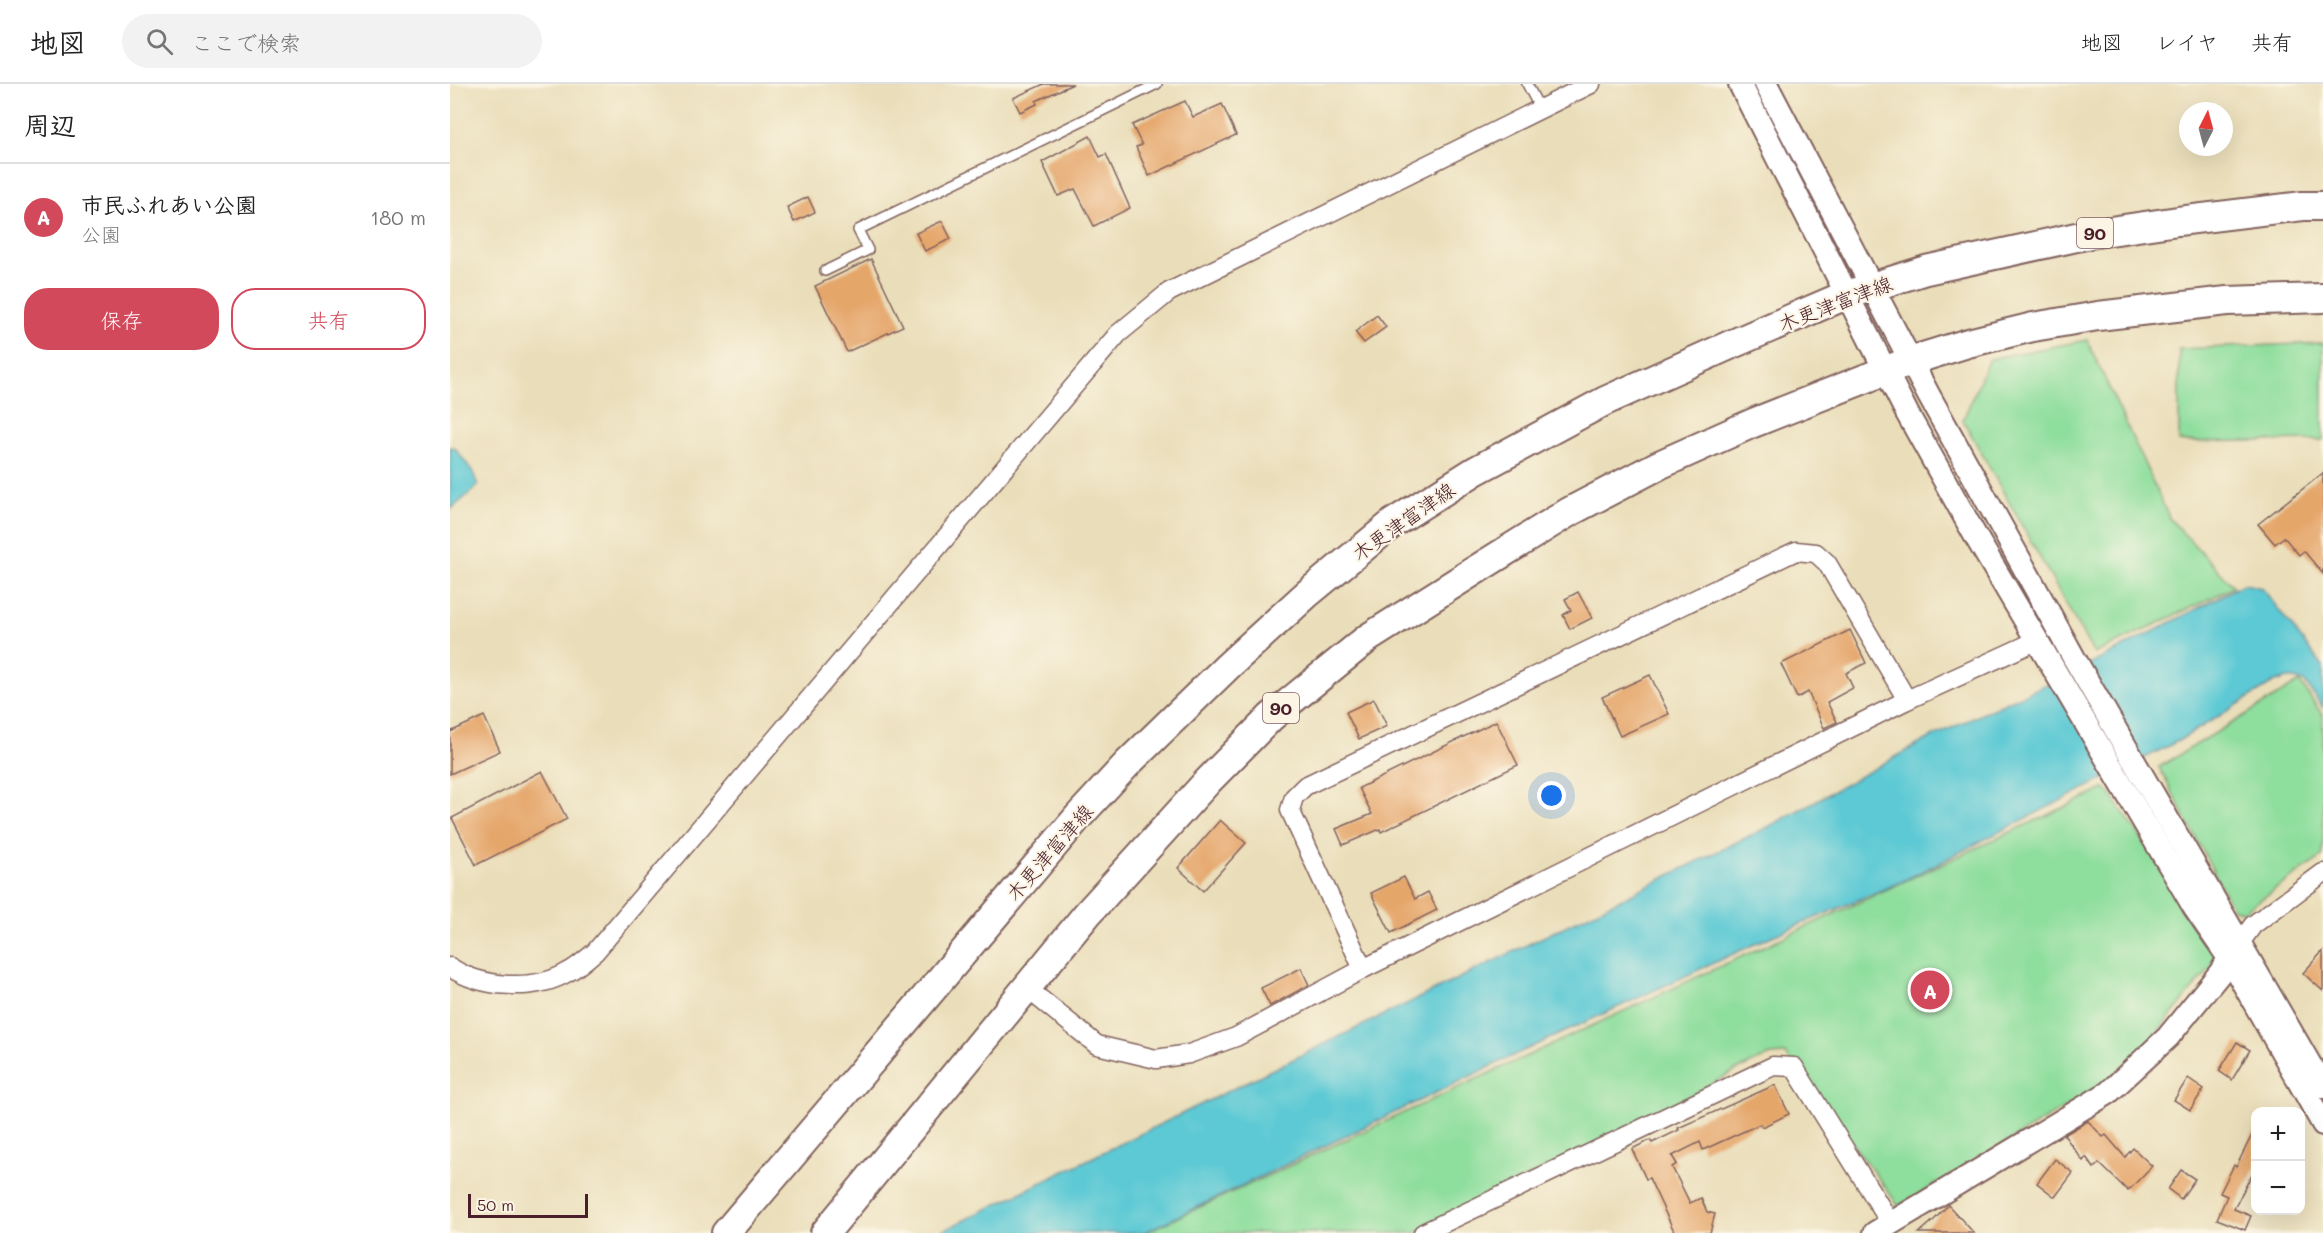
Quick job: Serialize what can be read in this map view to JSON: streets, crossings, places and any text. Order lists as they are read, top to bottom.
{
  "streets": {
    "main road": ["90", "木更津富津線"]
  },
  "scale_bar": "50 m",
  "north": "top",
  "page": {
    "header": "地図",
    "search": "ここで検索",
    "nav": ["地図", "レイヤ", "共有"],
    "heading": "周辺",
    "list": [
      {
        "mark": "A",
        "name": "市民ふれあい公園",
        "note": "公園",
        "value": "180 m"
      }
    ],
    "buttons": ["保存", "共有"],
    "pins": "A",
    "map_buttons": ["+", "−"],
    "scale": "50 m"
  }
}
